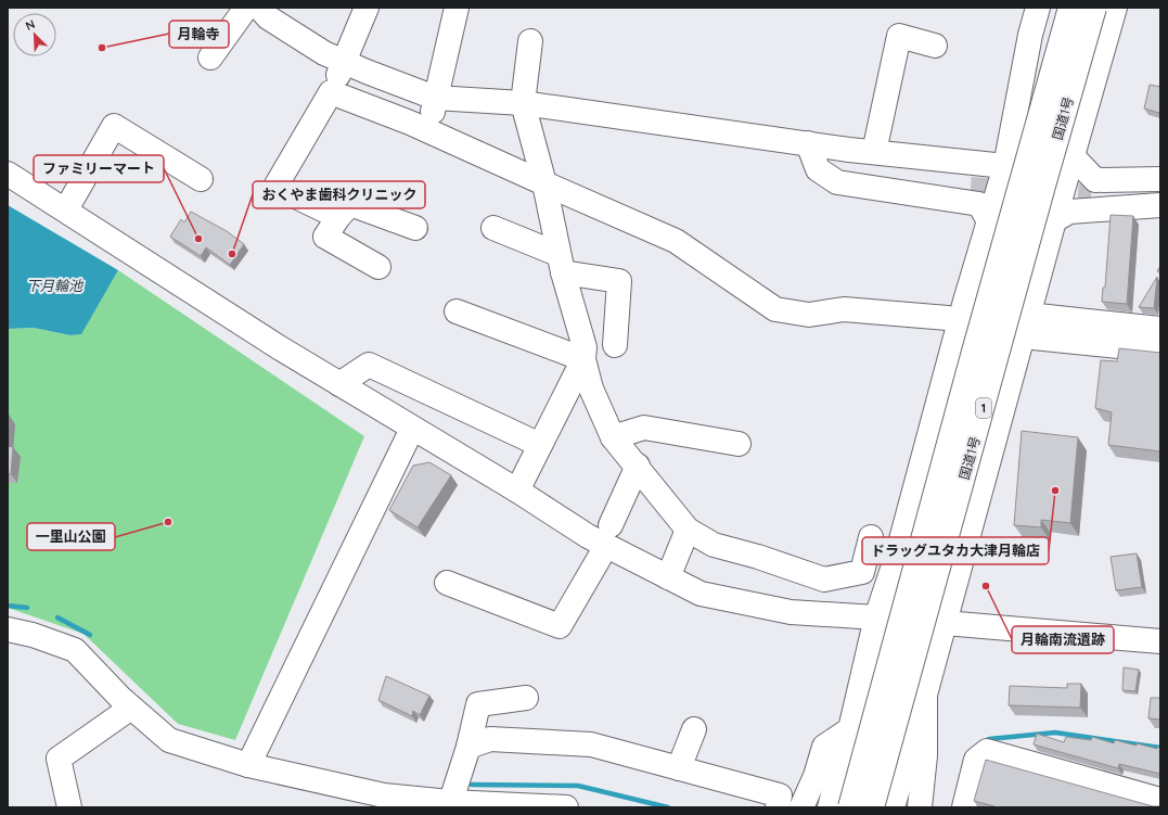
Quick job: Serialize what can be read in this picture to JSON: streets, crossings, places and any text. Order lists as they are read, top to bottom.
{
  "streets": {
    "main road": ["国道1号", "1"]
  },
  "water": ["下月輪池"],
  "places": [
    "月輪寺",
    "ファミリーマート",
    "おくやま歯科クリニック",
    "ドラッグユタカ大津月輪店",
    "一里山公園",
    "月輪南流遺跡"
  ],
  "north": "top left"
}
